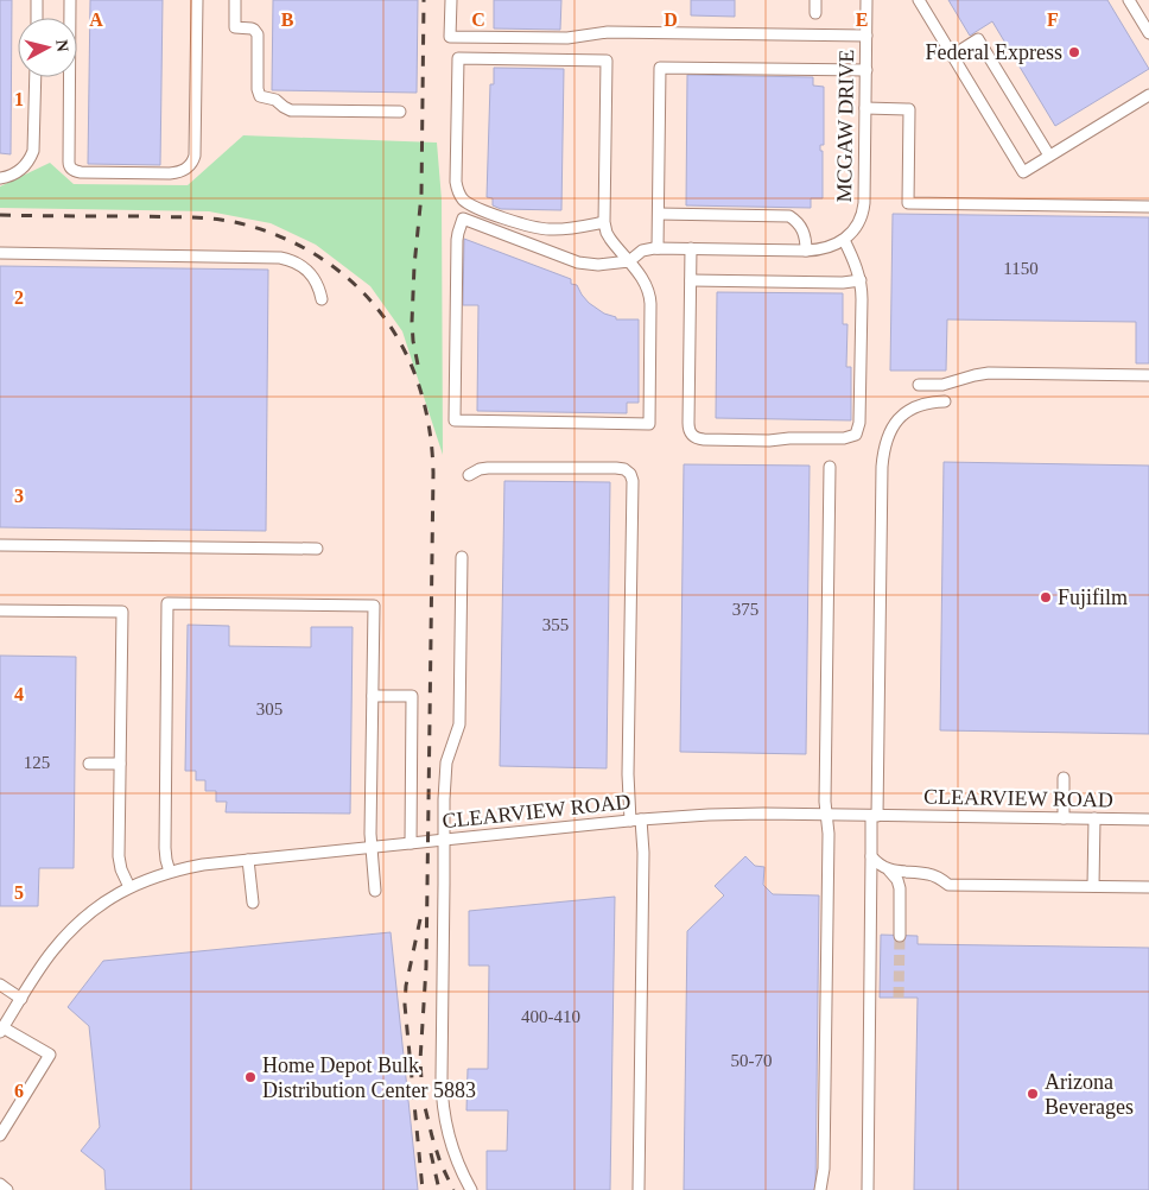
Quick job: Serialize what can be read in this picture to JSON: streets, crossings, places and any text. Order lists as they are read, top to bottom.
{
  "streets": {
    "street": ["MCGAW DRIVE", "CLEARVIEW ROAD"]
  },
  "places": [
    "Federal Express",
    "Fujifilm",
    "Home Depot Bulk Distribution Center 5883",
    "Arizona Beverages"
  ],
  "house_numbers": [
    "1150",
    "375",
    "355",
    "305",
    "125",
    "400-410",
    "50-70"
  ],
  "north": "right",
  "grid": {
    "columns": [
      "A",
      "B",
      "C",
      "D",
      "E",
      "F"
    ],
    "rows": [
      "1",
      "2",
      "3",
      "4",
      "5",
      "6"
    ]
  }
}
